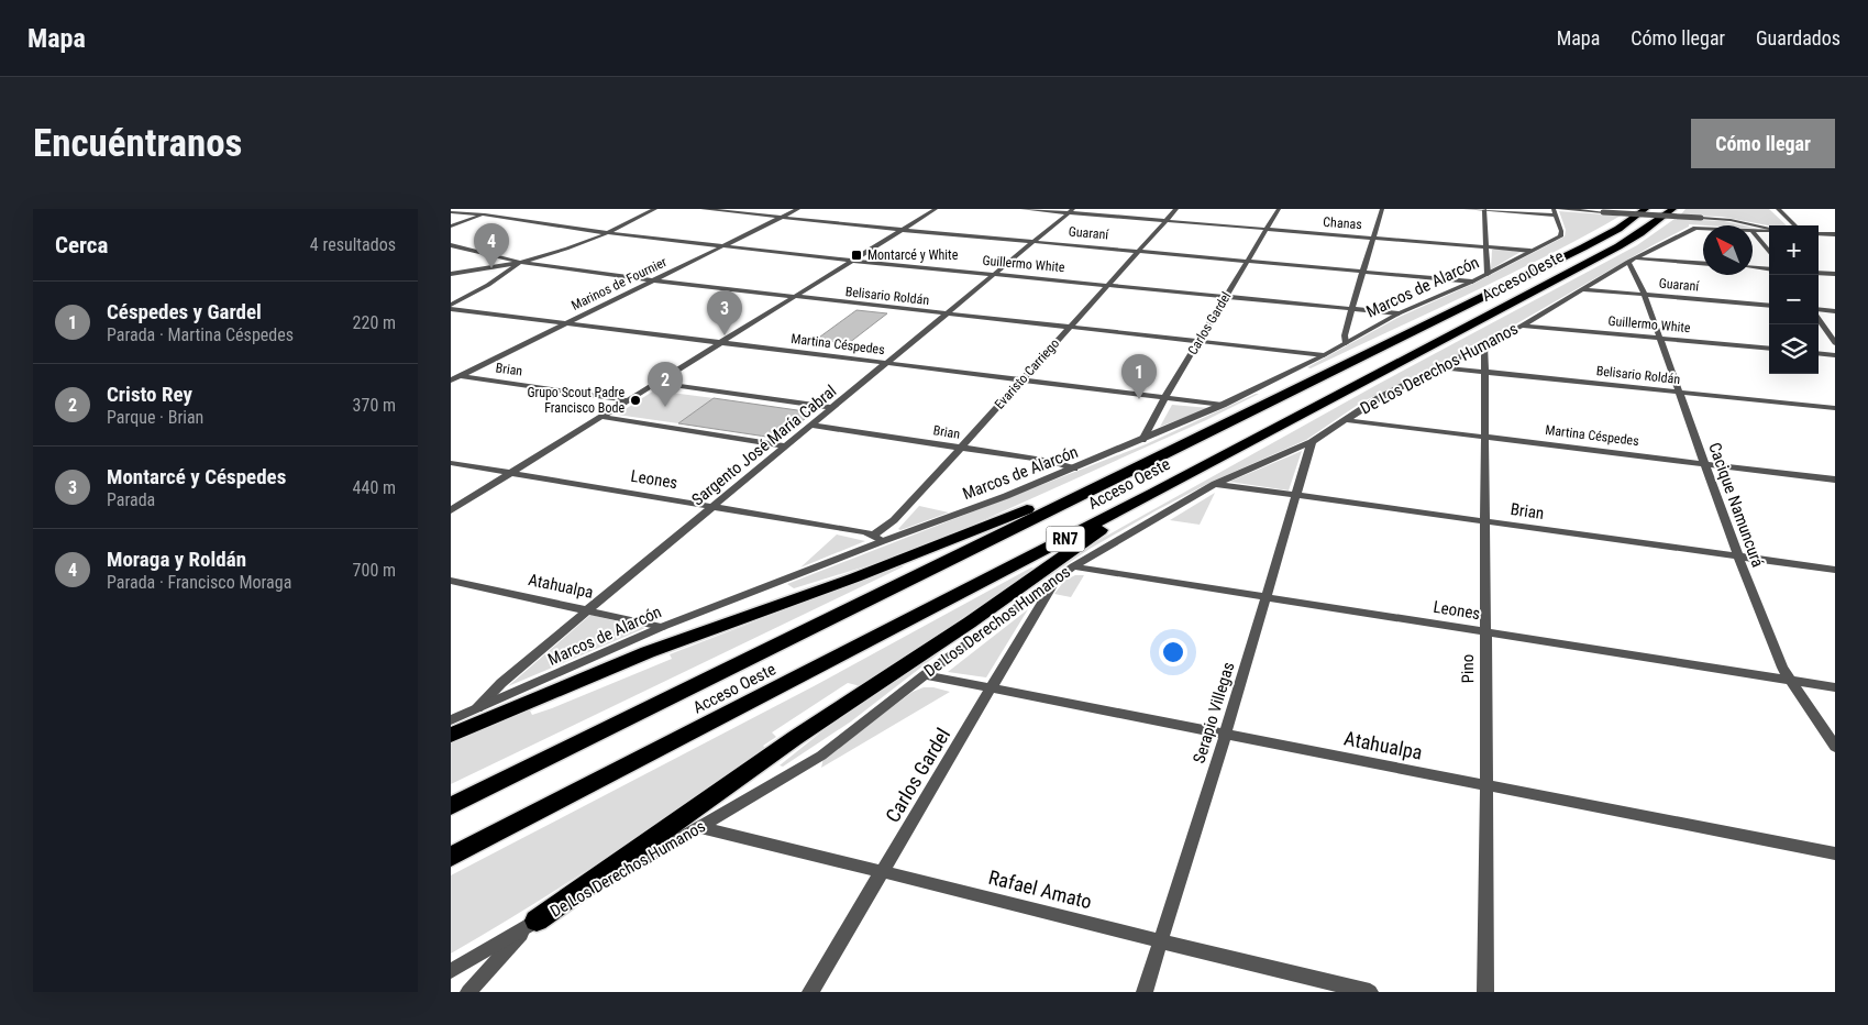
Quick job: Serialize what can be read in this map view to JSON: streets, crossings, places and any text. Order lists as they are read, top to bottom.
{
  "streets": {
    "highway": ["Acceso Oeste", "RN7"],
    "street": [
      "Chanas",
      "Guaraní",
      "Guillermo White",
      "Marinos de Fournier",
      "Marcos de Alarcón",
      "Belisario Roldán",
      "Carlos Gardel",
      "Martina Céspedes",
      "De Los Derechos Humanos",
      "Brian",
      "Evaristo Carriego",
      "Sargento José María Cabral",
      "Leones",
      "Cacique Namuncurá",
      "Atahualpa",
      "Pino",
      "Serapio Villegas",
      "Rafael Amato"
    ]
  },
  "crossings": [
    ["Chanas", "Marcos de Alarcón"],
    ["Chanas", "Carlos Gardel"],
    ["Chanas", "Evaristo Carriego"],
    ["Chanas", "Sargento José María Cabral"],
    ["Guaraní", "Marinos de Fournier"],
    ["Guaraní", "Marcos de Alarcón"],
    ["Guaraní", "Carlos Gardel"],
    ["Guaraní", "De Los Derechos Humanos"],
    ["Guaraní", "Evaristo Carriego"],
    ["Guaraní", "Sargento José María Cabral"],
    ["Guaraní", "Cacique Namuncurá"],
    ["Guillermo White", "Marinos de Fournier"],
    ["Guillermo White", "Marcos de Alarcón"],
    ["Guillermo White", "Carlos Gardel"],
    ["Guillermo White", "De Los Derechos Humanos"],
    ["Guillermo White", "Evaristo Carriego"],
    ["Guillermo White", "Sargento José María Cabral"],
    ["Guillermo White", "Cacique Namuncurá"],
    ["Marinos de Fournier", "Belisario Roldán"],
    ["Marinos de Fournier", "Martina Céspedes"],
    ["Marinos de Fournier", "Brian"],
    ["Marcos de Alarcón", "Belisario Roldán"],
    ["Marcos de Alarcón", "Carlos Gardel"],
    ["Marcos de Alarcón", "Martina Céspedes"],
    ["Marcos de Alarcón", "Brian"],
    ["Marcos de Alarcón", "Evaristo Carriego"],
    ["Marcos de Alarcón", "Sargento José María Cabral"],
    ["Marcos de Alarcón", "Leones"],
    ["Marcos de Alarcón", "Atahualpa"],
    ["Belisario Roldán", "Carlos Gardel"],
    ["Belisario Roldán", "De Los Derechos Humanos"],
    ["Belisario Roldán", "Evaristo Carriego"],
    ["Belisario Roldán", "Sargento José María Cabral"],
    ["Belisario Roldán", "Cacique Namuncurá"],
    ["Belisario Roldán", "Pino"],
    ["Carlos Gardel", "Martina Céspedes"],
    ["Carlos Gardel", "De Los Derechos Humanos"],
    ["Carlos Gardel", "Atahualpa"],
    ["Carlos Gardel", "Rafael Amato"],
    ["Martina Céspedes", "De Los Derechos Humanos"],
    ["Martina Céspedes", "Evaristo Carriego"],
    ["Martina Céspedes", "Sargento José María Cabral"],
    ["Martina Céspedes", "Cacique Namuncurá"],
    ["Martina Céspedes", "Pino"],
    ["De Los Derechos Humanos", "Brian"],
    ["De Los Derechos Humanos", "Leones"],
    ["De Los Derechos Humanos", "Cacique Namuncurá"],
    ["De Los Derechos Humanos", "Atahualpa"],
    ["De Los Derechos Humanos", "Pino"],
    ["De Los Derechos Humanos", "Serapio Villegas"],
    ["De Los Derechos Humanos", "Rafael Amato"],
    ["Brian", "Evaristo Carriego"],
    ["Brian", "Sargento José María Cabral"],
    ["Brian", "Cacique Namuncurá"],
    ["Brian", "Pino"],
    ["Brian", "Serapio Villegas"],
    ["Evaristo Carriego", "Leones"],
    ["Sargento José María Cabral", "Leones"],
    ["Sargento José María Cabral", "Atahualpa"],
    ["Leones", "Cacique Namuncurá"],
    ["Leones", "Pino"],
    ["Leones", "Serapio Villegas"],
    ["Atahualpa", "Pino"],
    ["Atahualpa", "Serapio Villegas"],
    ["Serapio Villegas", "Rafael Amato"]
  ],
  "places": {
    "transit": ["Montarcé y White"],
    "other": ["Grupo Scout Padre Francisco Bode"]
  },
  "north": "top left",
  "page": {
    "header": "Mapa",
    "nav": ["Mapa", "Cómo llegar", "Guardados"],
    "buttons": "Cómo llegar",
    "title": "Encuéntranos",
    "heading": ["Cerca", "4 resultados"],
    "pins": [
      "4",
      "3",
      "1",
      "2"
    ],
    "map_buttons": ["+", "−"],
    "list": [
      {
        "mark": "1",
        "name": "Céspedes y Gardel",
        "note": "Parada · Martina Céspedes",
        "value": "220 m"
      },
      {
        "mark": "2",
        "name": "Cristo Rey",
        "note": "Parque · Brian",
        "value": "370 m"
      },
      {
        "mark": "3",
        "name": "Montarcé y Céspedes",
        "note": "Parada",
        "value": "440 m"
      },
      {
        "mark": "4",
        "name": "Moraga y Roldán",
        "note": "Parada · Francisco Moraga",
        "value": "700 m"
      }
    ]
  }
}
